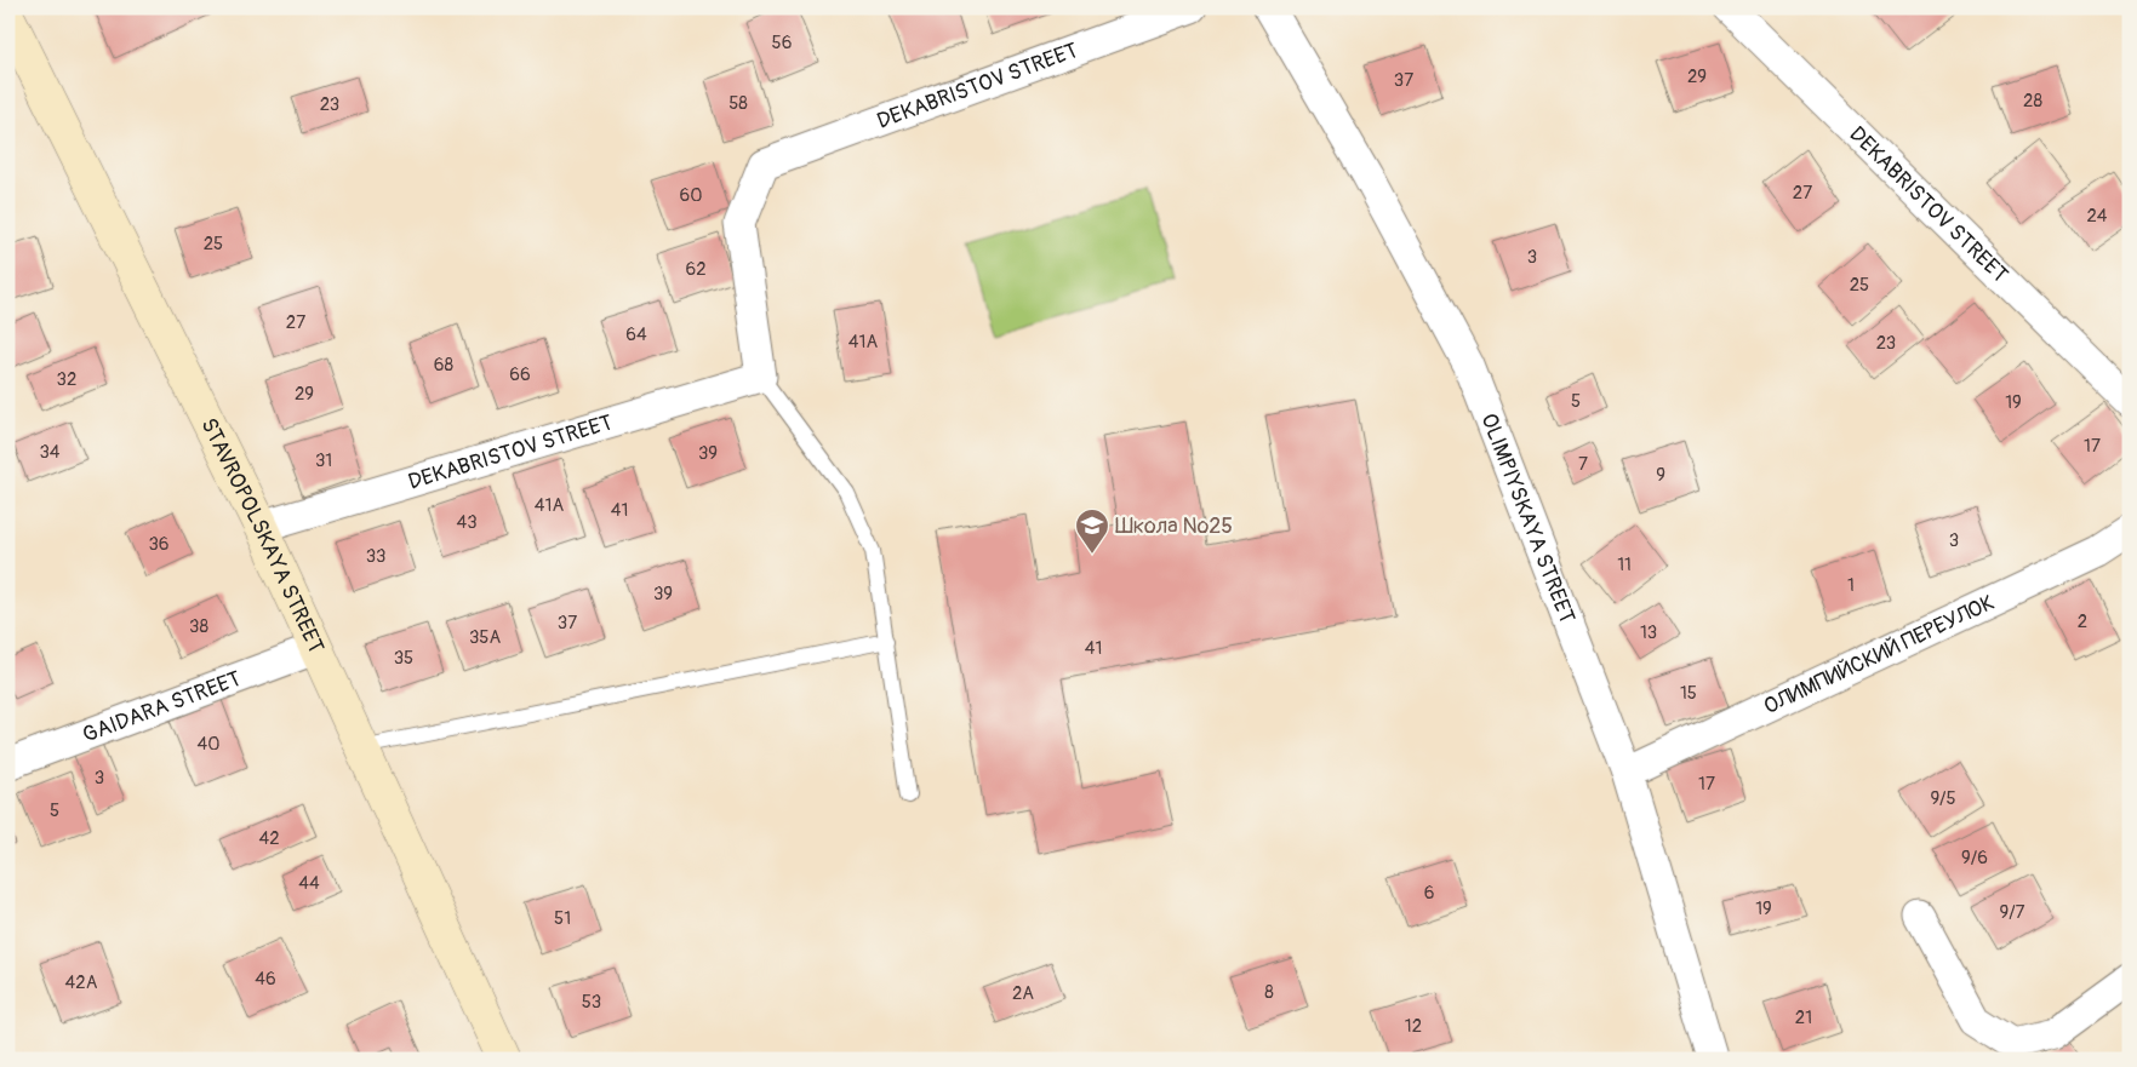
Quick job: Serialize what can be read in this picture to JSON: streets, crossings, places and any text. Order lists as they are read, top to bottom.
{
  "streets": {
    "main road": ["STAVROPOLSKAYA STREET"],
    "street": [
      "DEKABRISTOV STREET",
      "OLIMPIYSKAYA STREET",
      "ОЛИМПИЙСКИЙ ПЕРЕУЛОК",
      "GAIDARA STREET"
    ]
  },
  "crossings": [
    ["DEKABRISTOV STREET", "STAVROPOLSKAYA STREET"],
    ["OLIMPIYSKAYA STREET", "ОЛИМПИЙСКИЙ ПЕРЕУЛОК"],
    ["STAVROPOLSKAYA STREET", "GAIDARA STREET"]
  ],
  "places": {
    "school or university": ["Школа №25"]
  },
  "house_numbers": [
    "56",
    "29",
    "37",
    "28",
    "58",
    "23",
    "27",
    "60",
    "24",
    "25",
    "3",
    "62",
    "25",
    "27",
    "64",
    "41А",
    "23",
    "68",
    "66",
    "32",
    "29",
    "5",
    "19",
    "17",
    "34",
    "39",
    "31",
    "7",
    "9",
    "41А",
    "41",
    "43",
    "3",
    "36",
    "33",
    "11",
    "1",
    "39",
    "2",
    "37",
    "38",
    "13",
    "35А",
    "41",
    "35",
    "15",
    "40",
    "3",
    "17",
    "9/5",
    "5",
    "42",
    "9/6",
    "44",
    "6",
    "19",
    "9/7",
    "51",
    "46",
    "42А",
    "8",
    "2А",
    "53",
    "21",
    "12"
  ]
}
